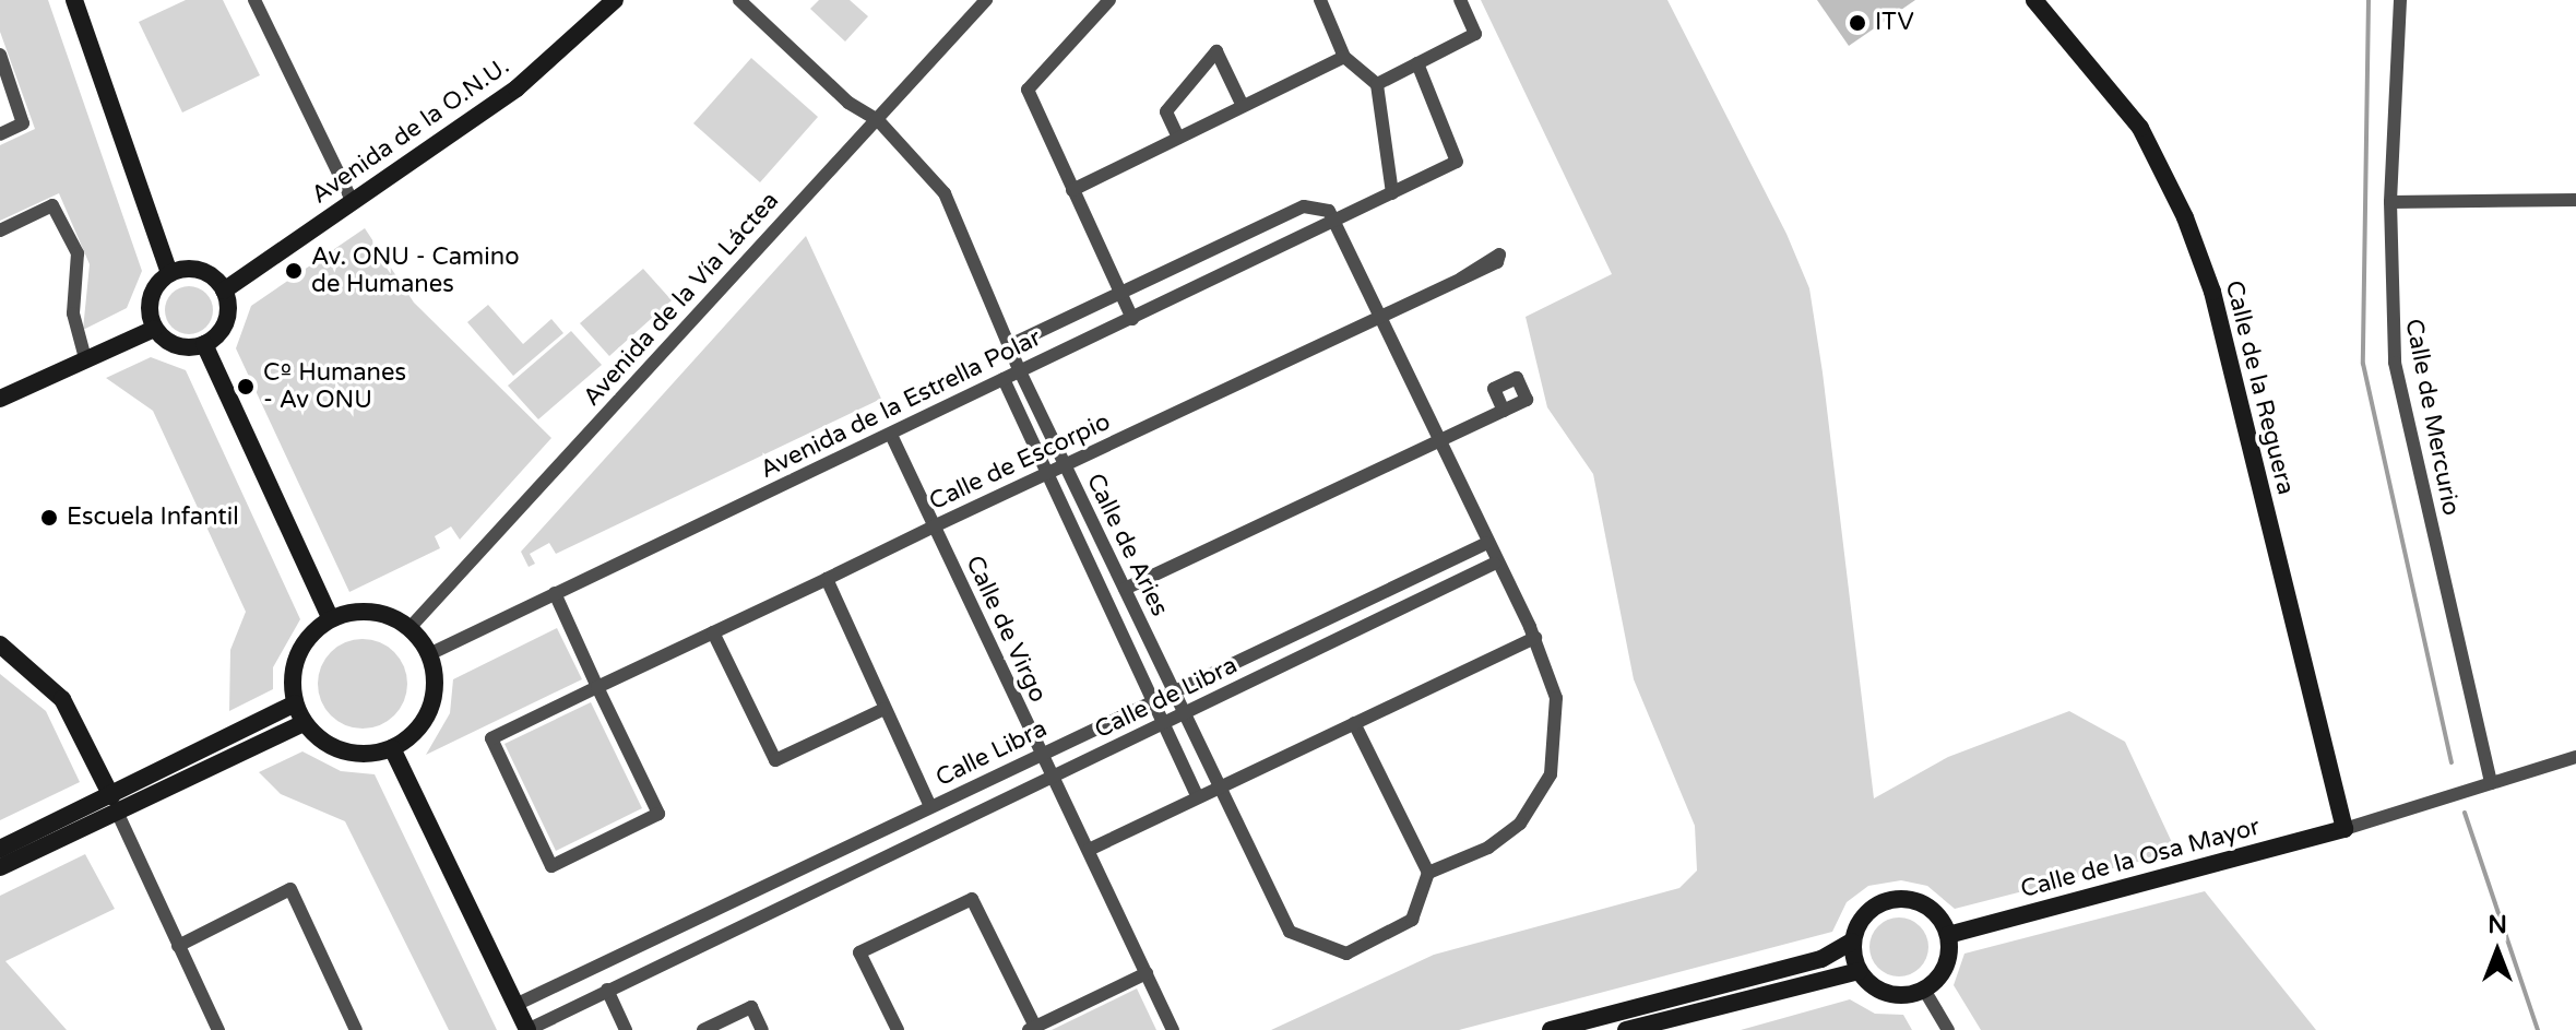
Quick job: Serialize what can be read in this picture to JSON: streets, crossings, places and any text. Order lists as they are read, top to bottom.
{
  "streets": {
    "street": [
      "Avenida de la O.N.U.",
      "Avenida de la Vía Láctea",
      "Calle de la Reguera",
      "Avenida de la Estrella Polar",
      "Calle de Mercurio",
      "Calle de Escorpio",
      "Calle de Aries",
      "Calle de Virgo",
      "Calle de Libra",
      "Calle Libra",
      "Calle de la Osa Mayor"
    ]
  },
  "crossings": [
    ["Avenida de la Vía Láctea", "Avenida de la Estrella Polar"],
    ["Avenida de la Vía Láctea", "Calle de Aries"],
    ["Calle de la Reguera", "Calle de la Osa Mayor"],
    ["Avenida de la Estrella Polar", "Calle de Escorpio"],
    ["Avenida de la Estrella Polar", "Calle de Aries"],
    ["Avenida de la Estrella Polar", "Calle de Virgo"],
    ["Calle de Escorpio", "Calle de Aries"],
    ["Calle de Escorpio", "Calle de Virgo"],
    ["Calle de Aries", "Calle de Libra"],
    ["Calle de Aries", "Calle Libra"],
    ["Calle de Virgo", "Calle de Libra"],
    ["Calle de Virgo", "Calle Libra"]
  ],
  "places": [
    "ITV",
    "Av. ONU - Camino de Humanes",
    "Cº Humanes - Av ONU",
    "Escuela Infantil"
  ],
  "north": "top"
}
